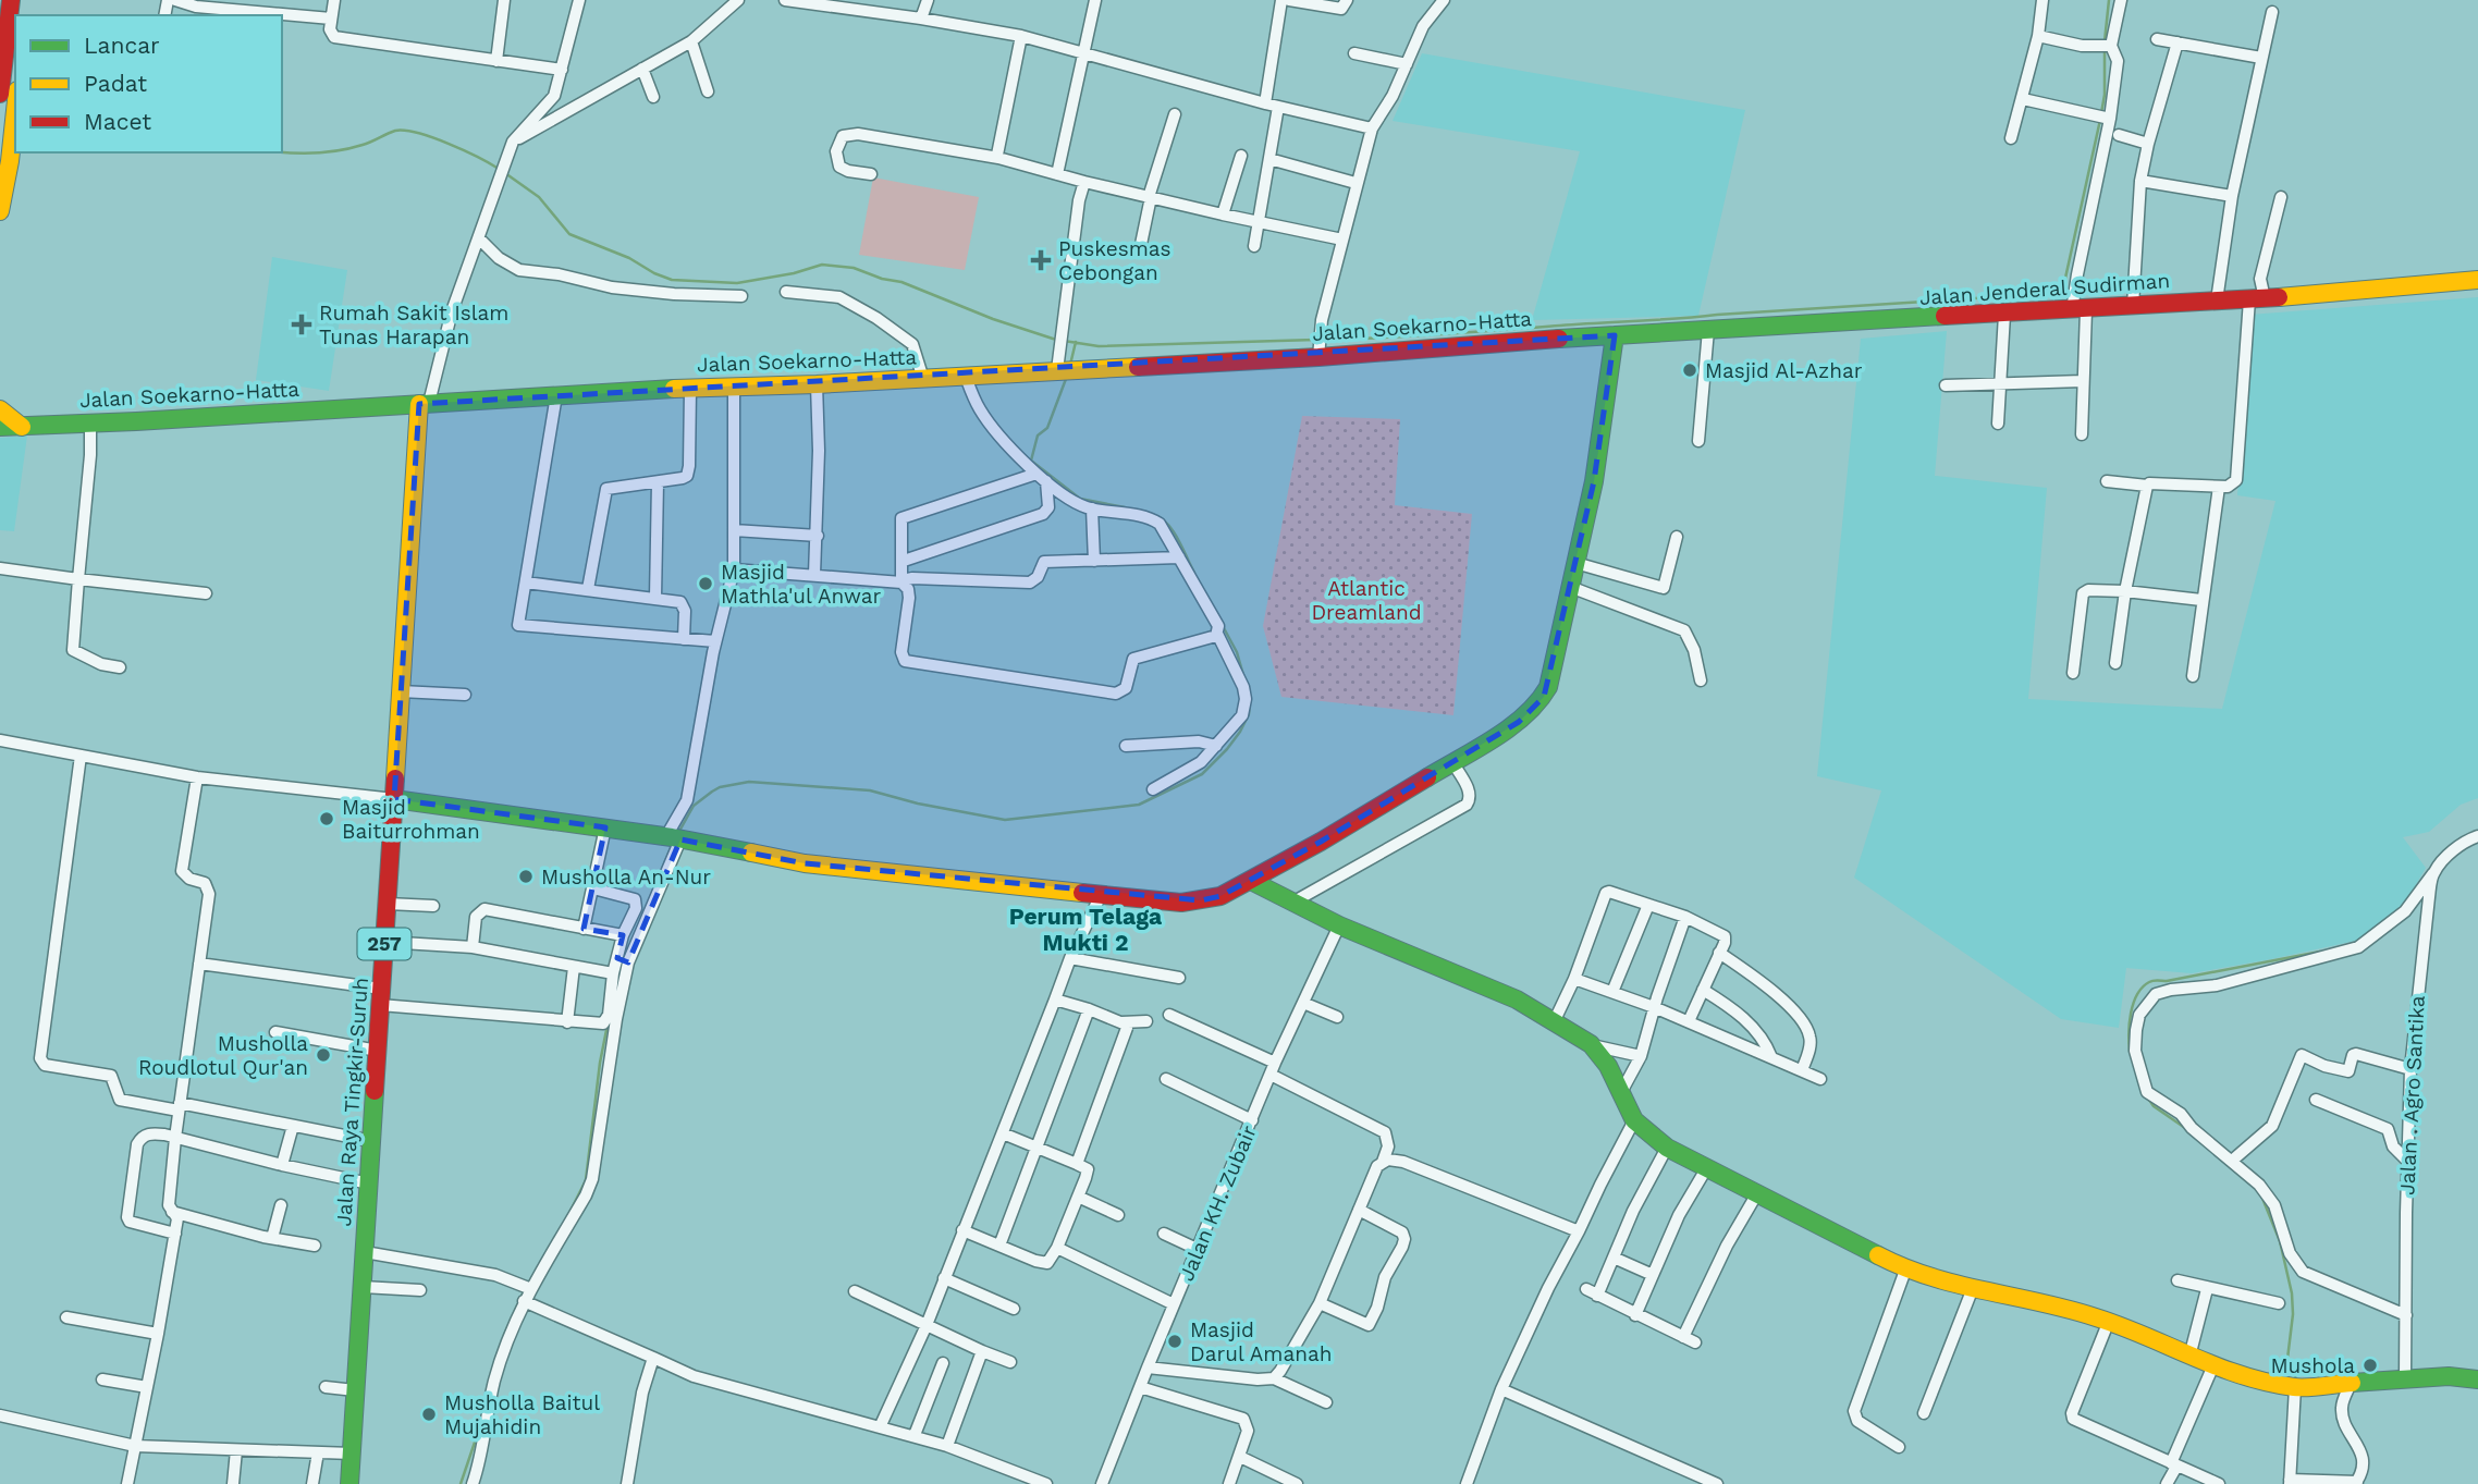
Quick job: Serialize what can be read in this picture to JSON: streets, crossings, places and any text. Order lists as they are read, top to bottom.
{
  "streets": {
    "main road": [
      "Jalan Jenderal Sudirman",
      "Jalan Soekarno-Hatta",
      "257",
      "Jalan Raya Tingkir-Suruh"
    ],
    "street": ["Jalan . Agro Santika", "Jalan KH. Zubair"]
  },
  "crossings": [
    ["Jalan Jenderal Sudirman", "Jalan Soekarno-Hatta"],
    ["Jalan Soekarno-Hatta", "Jalan Raya Tingkir-Suruh"]
  ],
  "districts": ["Perum Telaga Mukti 2"],
  "parks": ["Atlantic Dreamland"],
  "places": {
    "health": ["Puskesmas Cebongan", "Rumah Sakit Islam Tunas Harapan"],
    "other": [
      "Masjid Al-Azhar",
      "Masjid Mathla'ul Anwar",
      "Masjid Baiturrohman",
      "Musholla An-Nur",
      "Musholla Roudlotul Qur'an",
      "Masjid Darul Amanah",
      "Mushola",
      "Musholla Baitul Mujahidin"
    ]
  },
  "legend": ["Lancar", "Padat", "Macet"]
}
